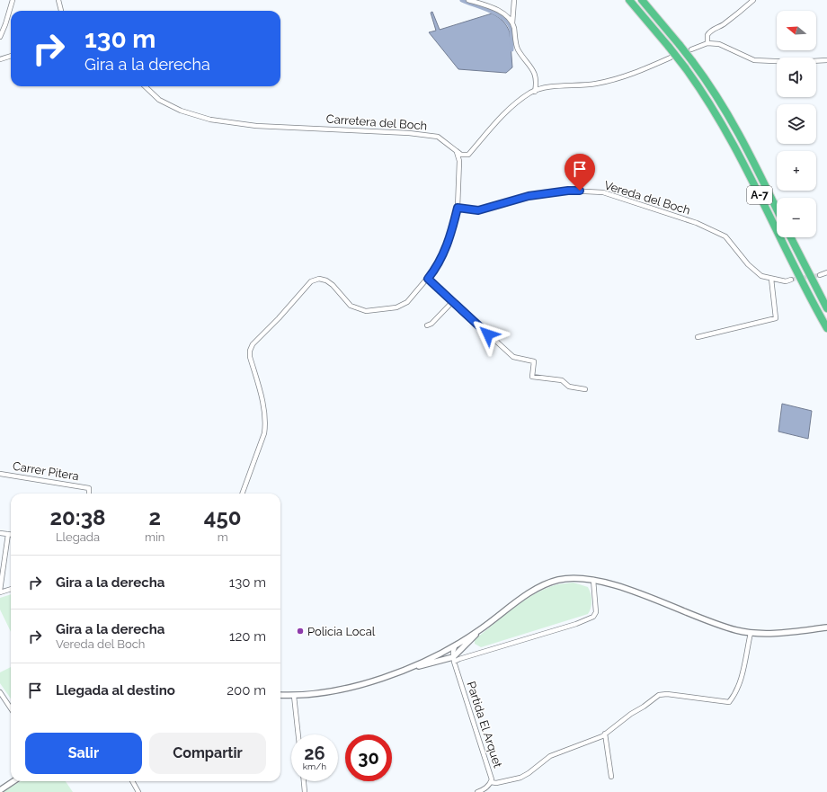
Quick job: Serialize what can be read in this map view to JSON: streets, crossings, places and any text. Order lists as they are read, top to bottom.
{
  "streets": {
    "highway": ["A-7"],
    "street": [
      "Carretera del Boch",
      "Vereda del Boch",
      "Carrer Pitera",
      "Partida El Arquet"
    ]
  },
  "places": ["Policia Local"],
  "north": "left",
  "page": {
    "map_buttons": ["+", "−"],
    "turn": ["130 m", "Gira a la derecha"],
    "eta": [
      "20:38",
      "Llegada",
      "2",
      "min",
      "450",
      "m"
    ],
    "list": [
      {
        "name": "Gira a la derecha",
        "value": "130 m"
      },
      {
        "name": "Gira a la derecha",
        "note": "Vereda del Boch",
        "value": "120 m"
      },
      {
        "name": "Llegada al destino",
        "value": "200 m"
      }
    ],
    "buttons": ["Salir", "Compartir"],
    "speed": "26 km/h",
    "limit": "30"
  }
}
